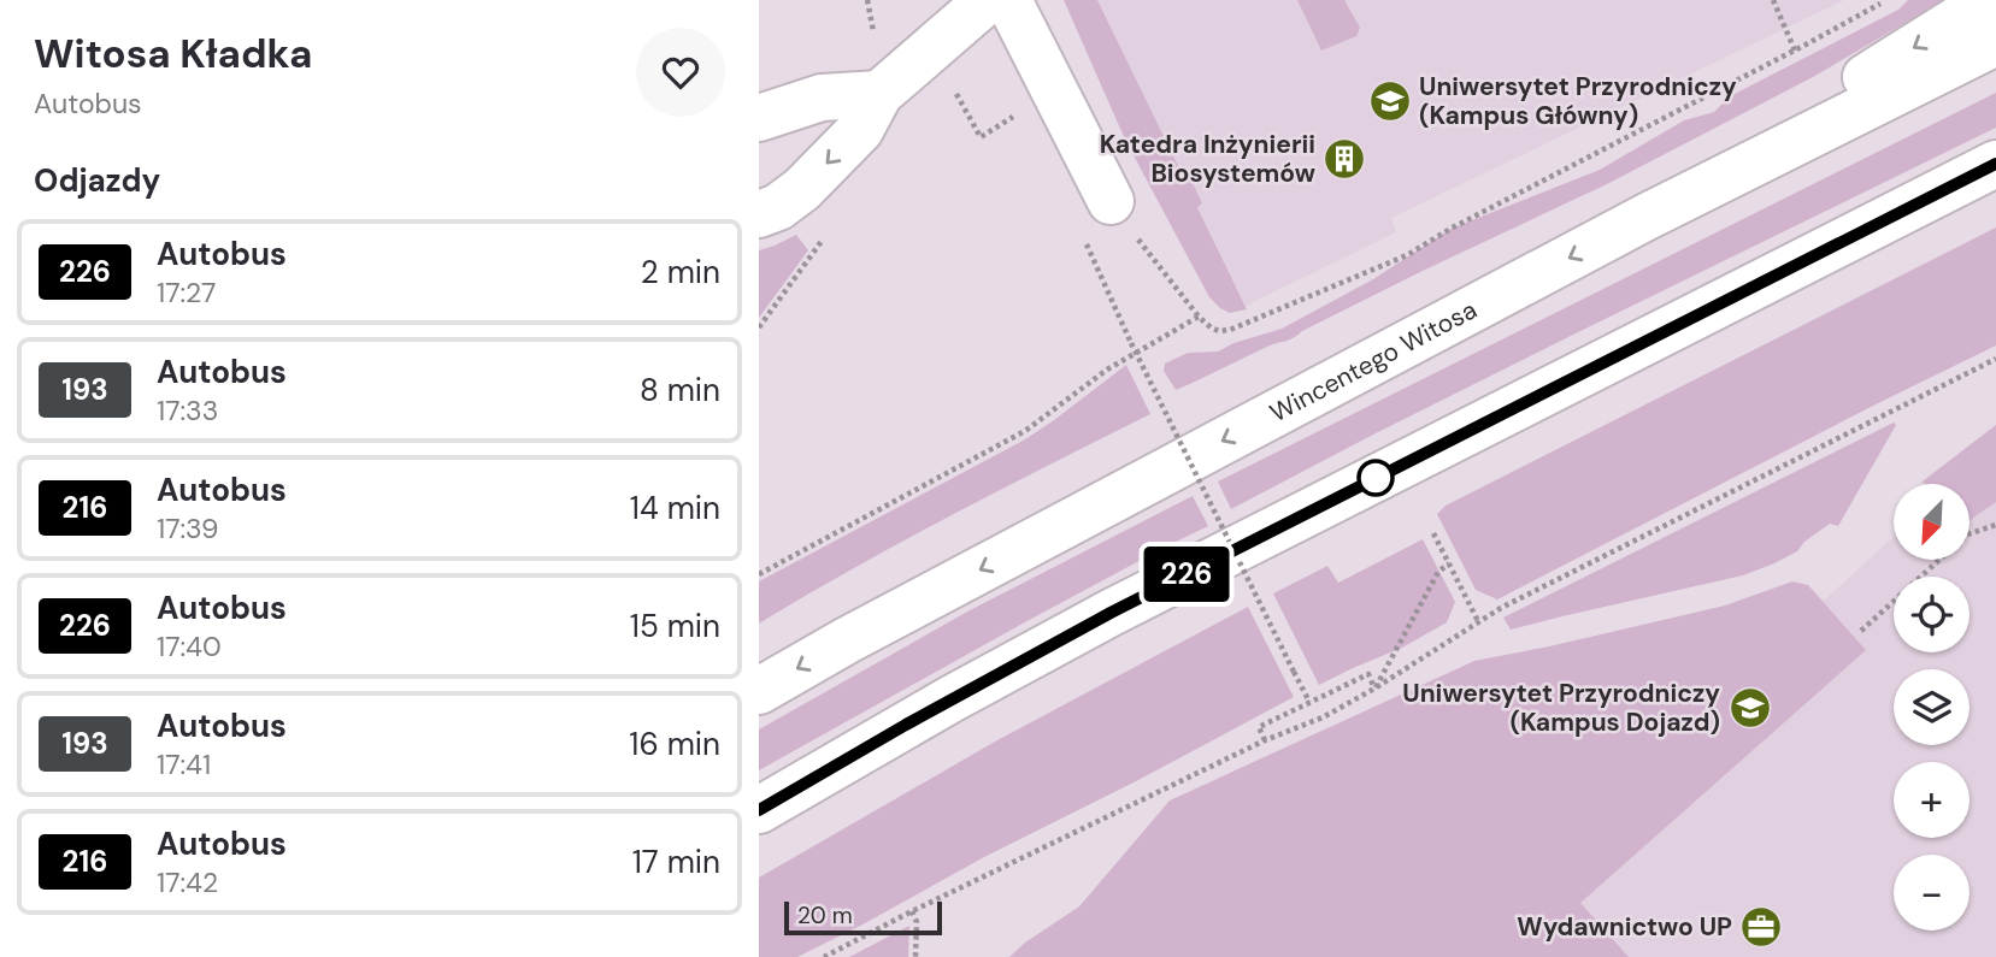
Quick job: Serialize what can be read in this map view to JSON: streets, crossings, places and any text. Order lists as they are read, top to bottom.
{
  "streets": {
    "main road": ["Wincentego Witosa"]
  },
  "places": {
    "school or university": ["Uniwersytet Przyrodniczy (Kampus Główny)", "Uniwersytet Przyrodniczy (Kampus Dojazd)"],
    "building": ["Katedra Inżynierii Biosystemów"],
    "office": ["Wydawnictwo UP"]
  },
  "lines": ["bus line 226"],
  "scale_bar": "20 m",
  "north": "bottom left",
  "page": {
    "heading": [
      ["Witosa Kładka", "Autobus"],
      "Odjazdy"
    ],
    "on_map": "226",
    "list": [
      {
        "mark": "226",
        "name": "Autobus",
        "note": "17:27",
        "value": "2 min"
      },
      {
        "mark": "193",
        "name": "Autobus",
        "note": "17:33",
        "value": "8 min"
      },
      {
        "mark": "216",
        "name": "Autobus",
        "note": "17:39",
        "value": "14 min"
      },
      {
        "mark": "226",
        "name": "Autobus",
        "note": "17:40",
        "value": "15 min"
      },
      {
        "mark": "193",
        "name": "Autobus",
        "note": "17:41",
        "value": "16 min"
      },
      {
        "mark": "216",
        "name": "Autobus",
        "note": "17:42",
        "value": "17 min"
      }
    ],
    "map_buttons": ["+", "−"],
    "scale": "20 m"
  }
}
